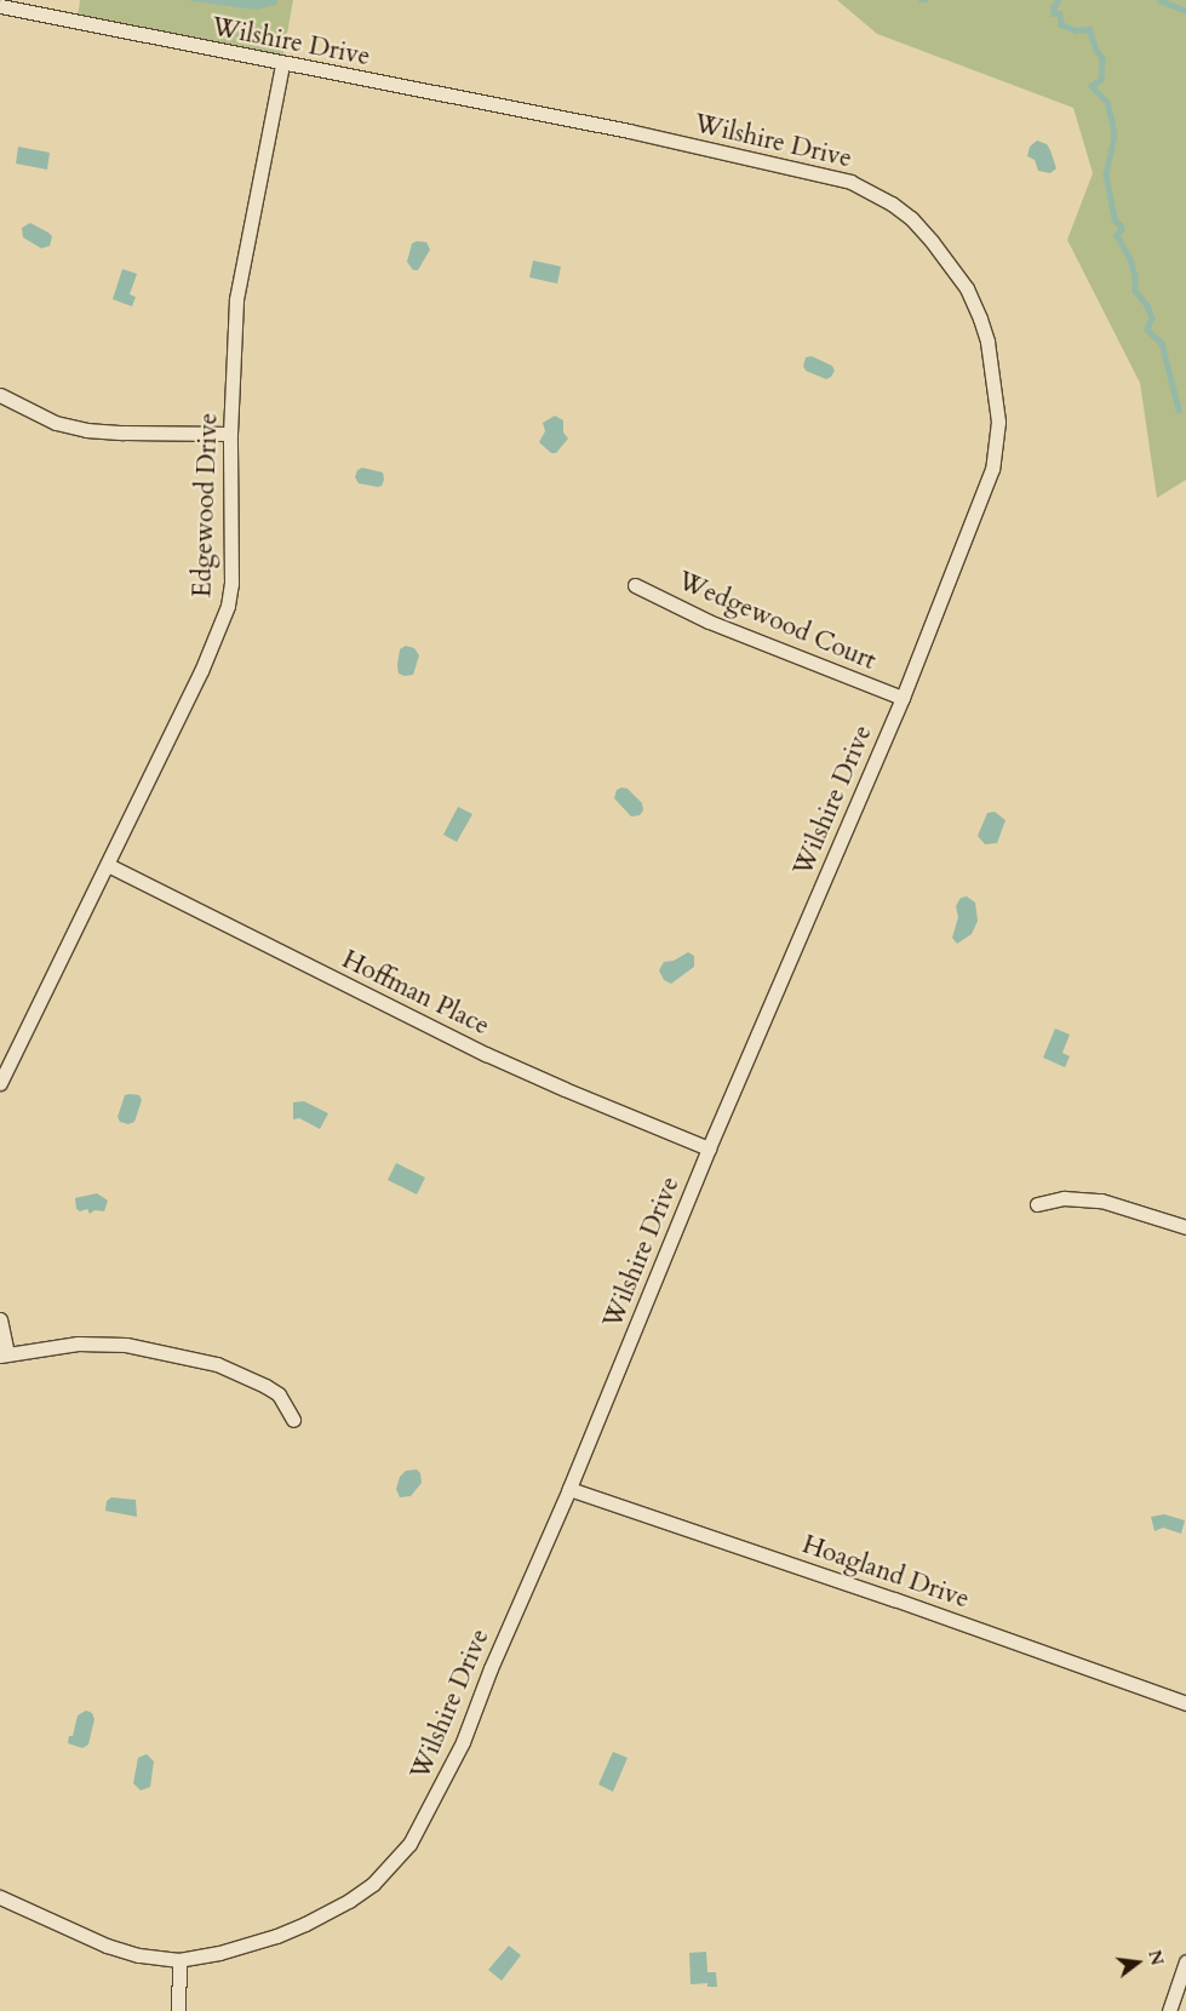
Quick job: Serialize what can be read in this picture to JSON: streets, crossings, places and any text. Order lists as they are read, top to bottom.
{
  "streets": {
    "street": [
      "Wilshire Drive",
      "Edgewood Drive",
      "Wedgewood Court",
      "Hoffman Place",
      "Hoagland Drive"
    ]
  },
  "crossings": [
    ["Wilshire Drive", "Edgewood Drive"],
    ["Wilshire Drive", "Wedgewood Court"],
    ["Wilshire Drive", "Hoffman Place"],
    ["Wilshire Drive", "Hoagland Drive"],
    ["Edgewood Drive", "Hoffman Place"]
  ],
  "north": "right"
}
